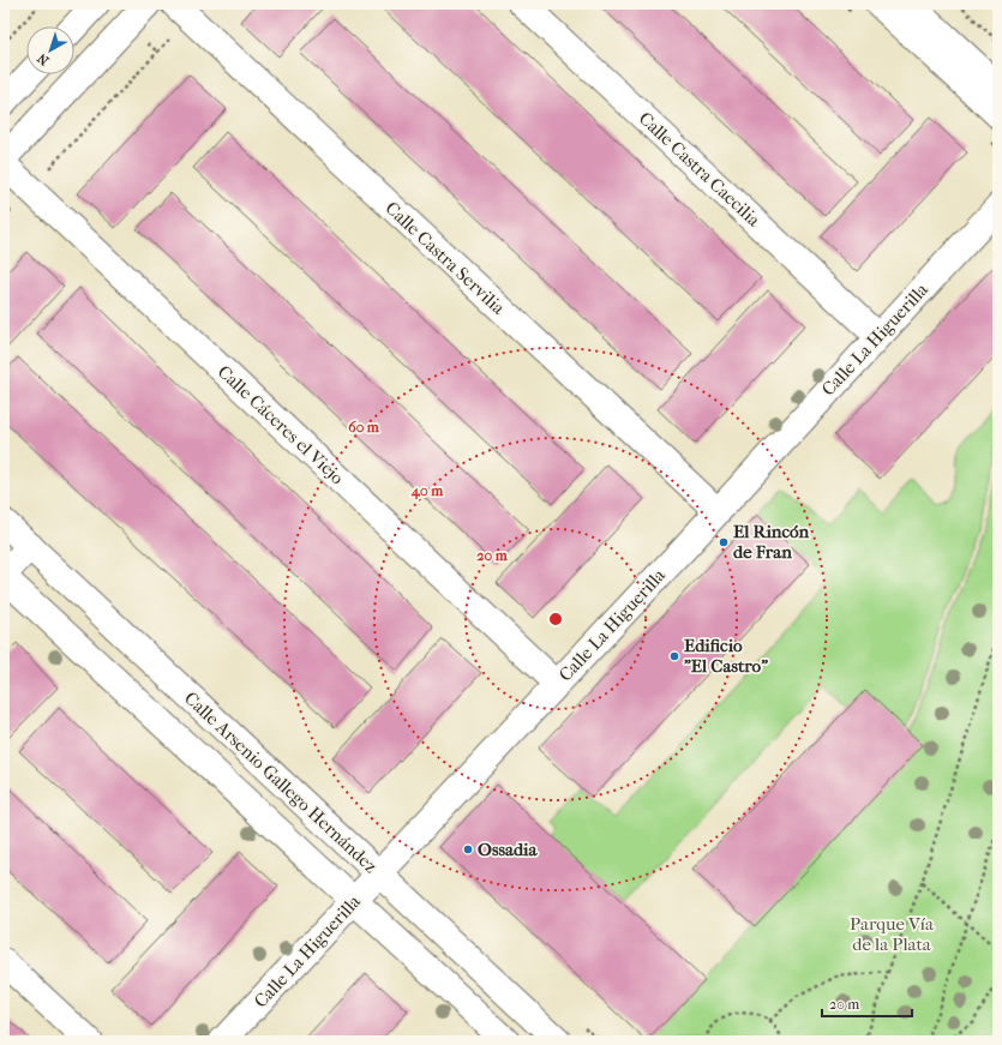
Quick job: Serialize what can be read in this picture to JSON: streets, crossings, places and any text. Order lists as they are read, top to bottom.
{
  "streets": {
    "street": [
      "Calle Castra Caecilia",
      "Calle Castra Servilia",
      "Calle La Higuerilla",
      "Calle Cáceres el Viejo",
      "Calle Arsenio Gallego Hernández"
    ]
  },
  "crossings": [
    ["Calle Castra Caecilia", "Calle La Higuerilla"],
    ["Calle Castra Servilia", "Calle La Higuerilla"],
    ["Calle La Higuerilla", "Calle Cáceres el Viejo"],
    ["Calle La Higuerilla", "Calle Arsenio Gallego Hernández"]
  ],
  "parks": ["Parque Vía de la Plata"],
  "places": ["El Rincón de Fran", "Edificio \"El Castro\"", "Ossadia"],
  "scale_bar": "20 m",
  "north": "bottom left",
  "rings": ["60 m", "40 m", "20 m"]
}
